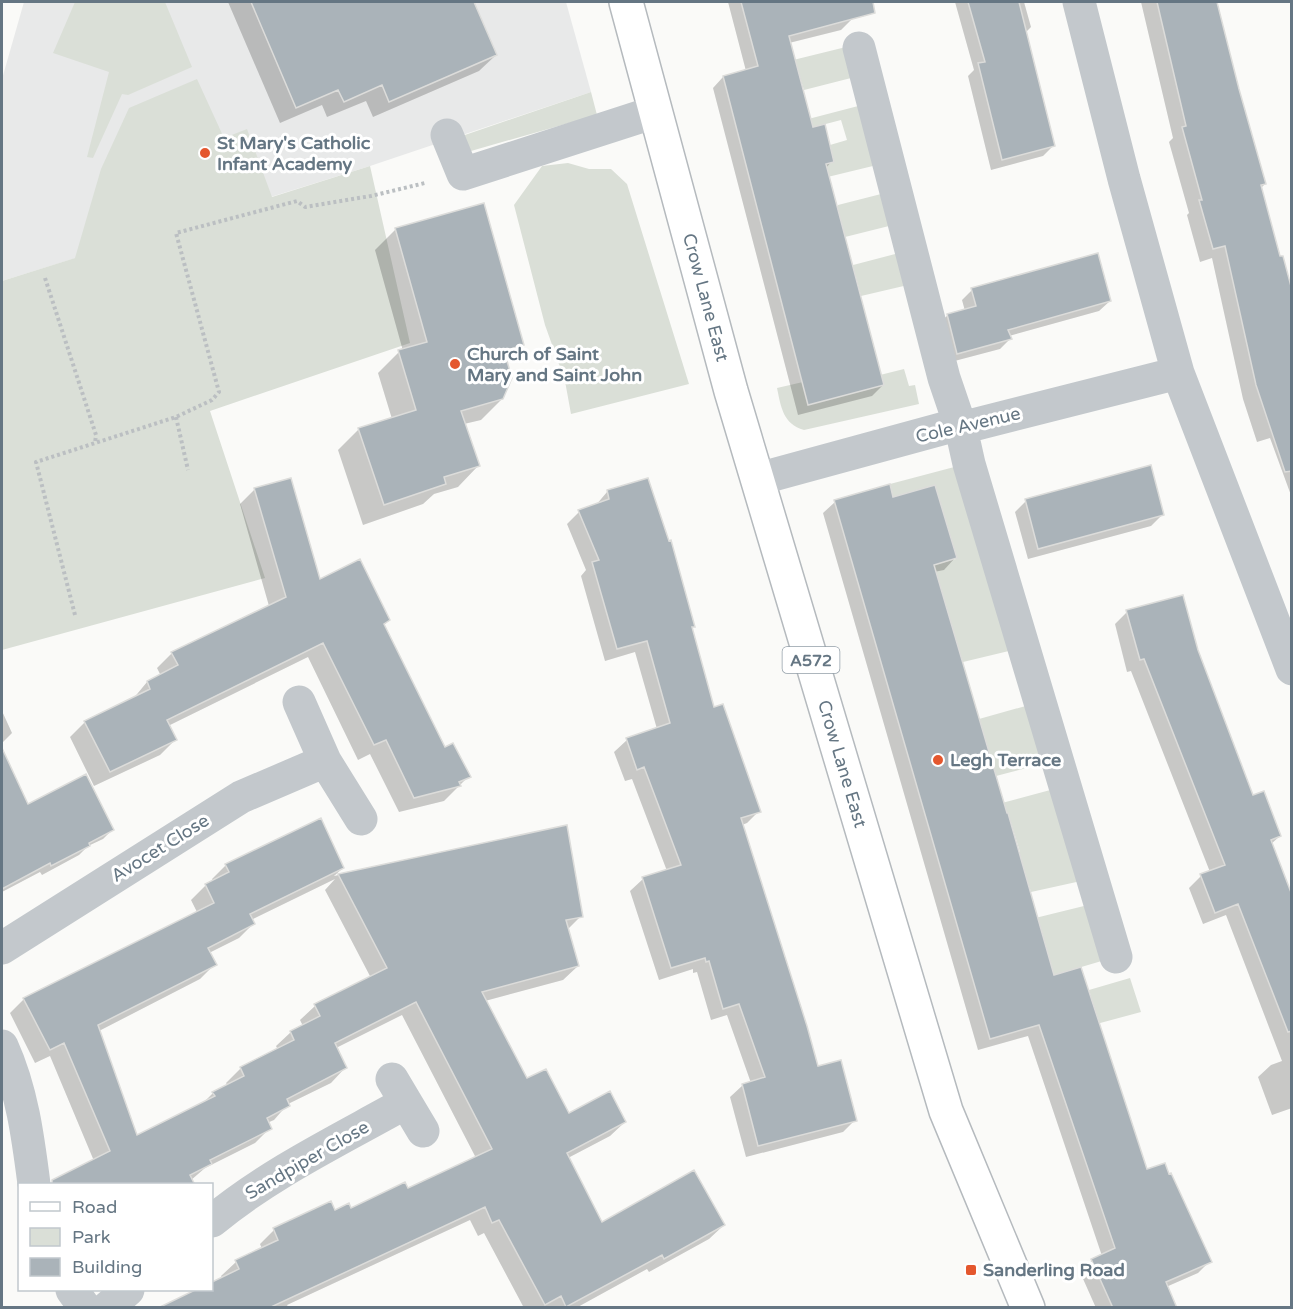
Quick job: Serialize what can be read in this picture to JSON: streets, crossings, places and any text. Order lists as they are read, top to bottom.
{
  "streets": {
    "main road": ["Crow Lane East", "A572"],
    "street": ["Cole Avenue", "Avocet Close", "Sandpiper Close"]
  },
  "crossings": [
    ["Crow Lane East", "Cole Avenue"]
  ],
  "places": {
    "other": ["St Mary's Catholic Infant Academy", "Church of Saint Mary and Saint John", "Legh Terrace"],
    "transit": ["Sanderling Road"]
  },
  "legend": ["Road", "Park", "Building"]
}
